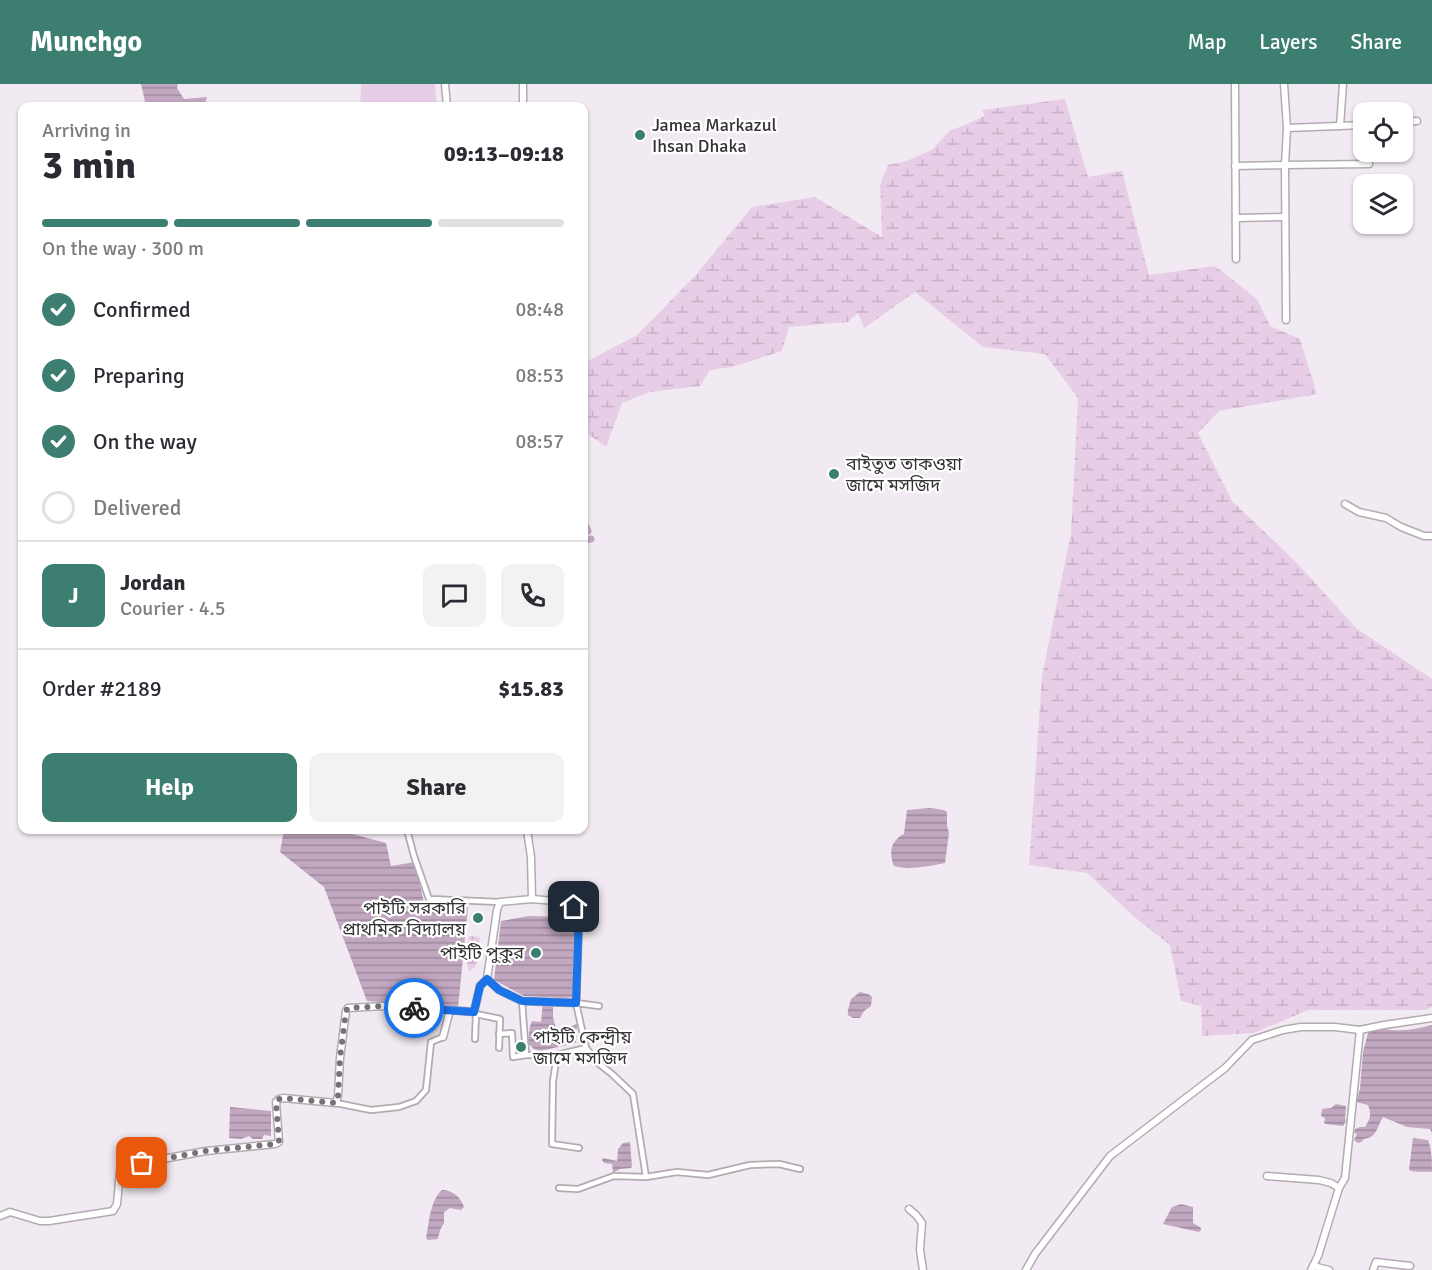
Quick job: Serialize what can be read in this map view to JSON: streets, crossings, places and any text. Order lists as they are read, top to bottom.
{
  "places": [
    "Jamea Markazul Ihsan Dhaka",
    "বাইতুত তাকওয়া জামে মসজিদ",
    "পাইটি সরকারি প্রাথমিক বিদ্যালয়",
    "পাইটি পুকুর",
    "পাইটি কেন্দ্রীয় জামে মসজিদ"
  ],
  "page": {
    "header": "Munchgo",
    "nav": ["Map", "Layers", "Share"],
    "heading": ["3 min", "Arriving in", "09:13–09:18"],
    "panel": [
      "Jordan",
      "Courier · 4.5",
      "Order #2189",
      "$15.83"
    ],
    "bar": "On the way · 300 m",
    "list": [
      ["Confirmed", "08:48"],
      ["Preparing", "08:53"],
      ["On the way", "08:57"],
      "Delivered"
    ],
    "round": "J",
    "buttons": ["Help", "Share"]
  }
}
